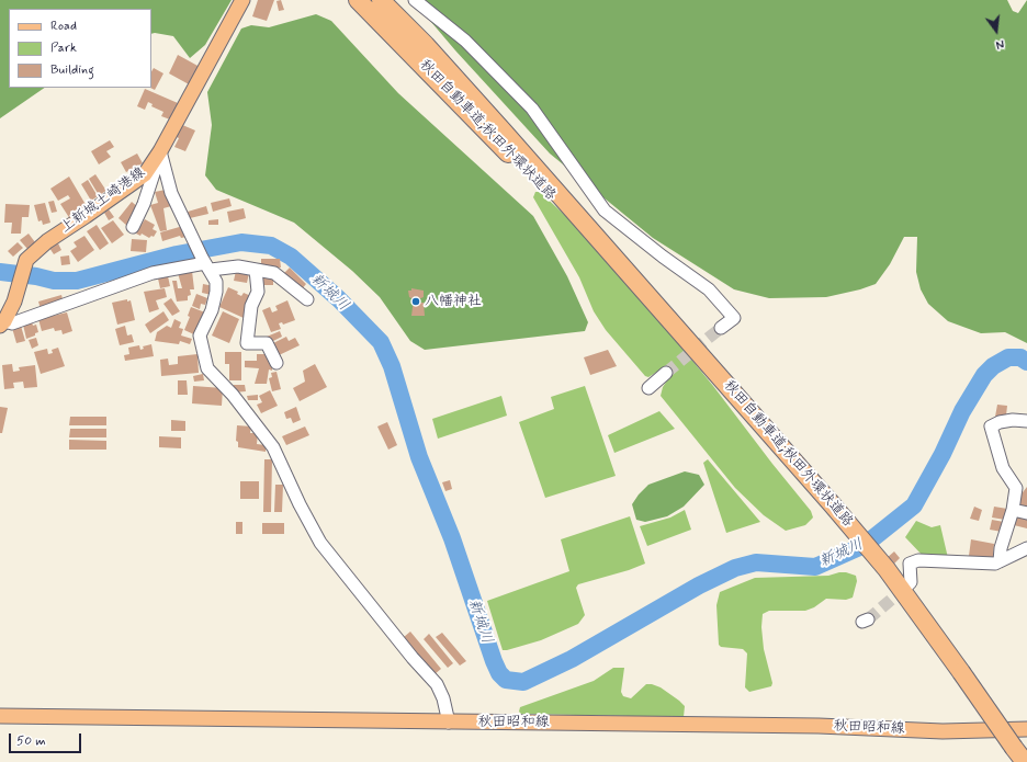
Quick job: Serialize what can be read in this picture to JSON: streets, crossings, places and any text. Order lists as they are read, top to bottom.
{
  "streets": {
    "highway": ["秋田自動車道;秋田外環状道路"],
    "main road": ["上新城土崎港線", "秋田昭和線"]
  },
  "water": ["新城川"],
  "places": ["八幡神社"],
  "legend": ["Road", "Park", "Building"],
  "scale_bar": "50 m",
  "north": "bottom"
}
